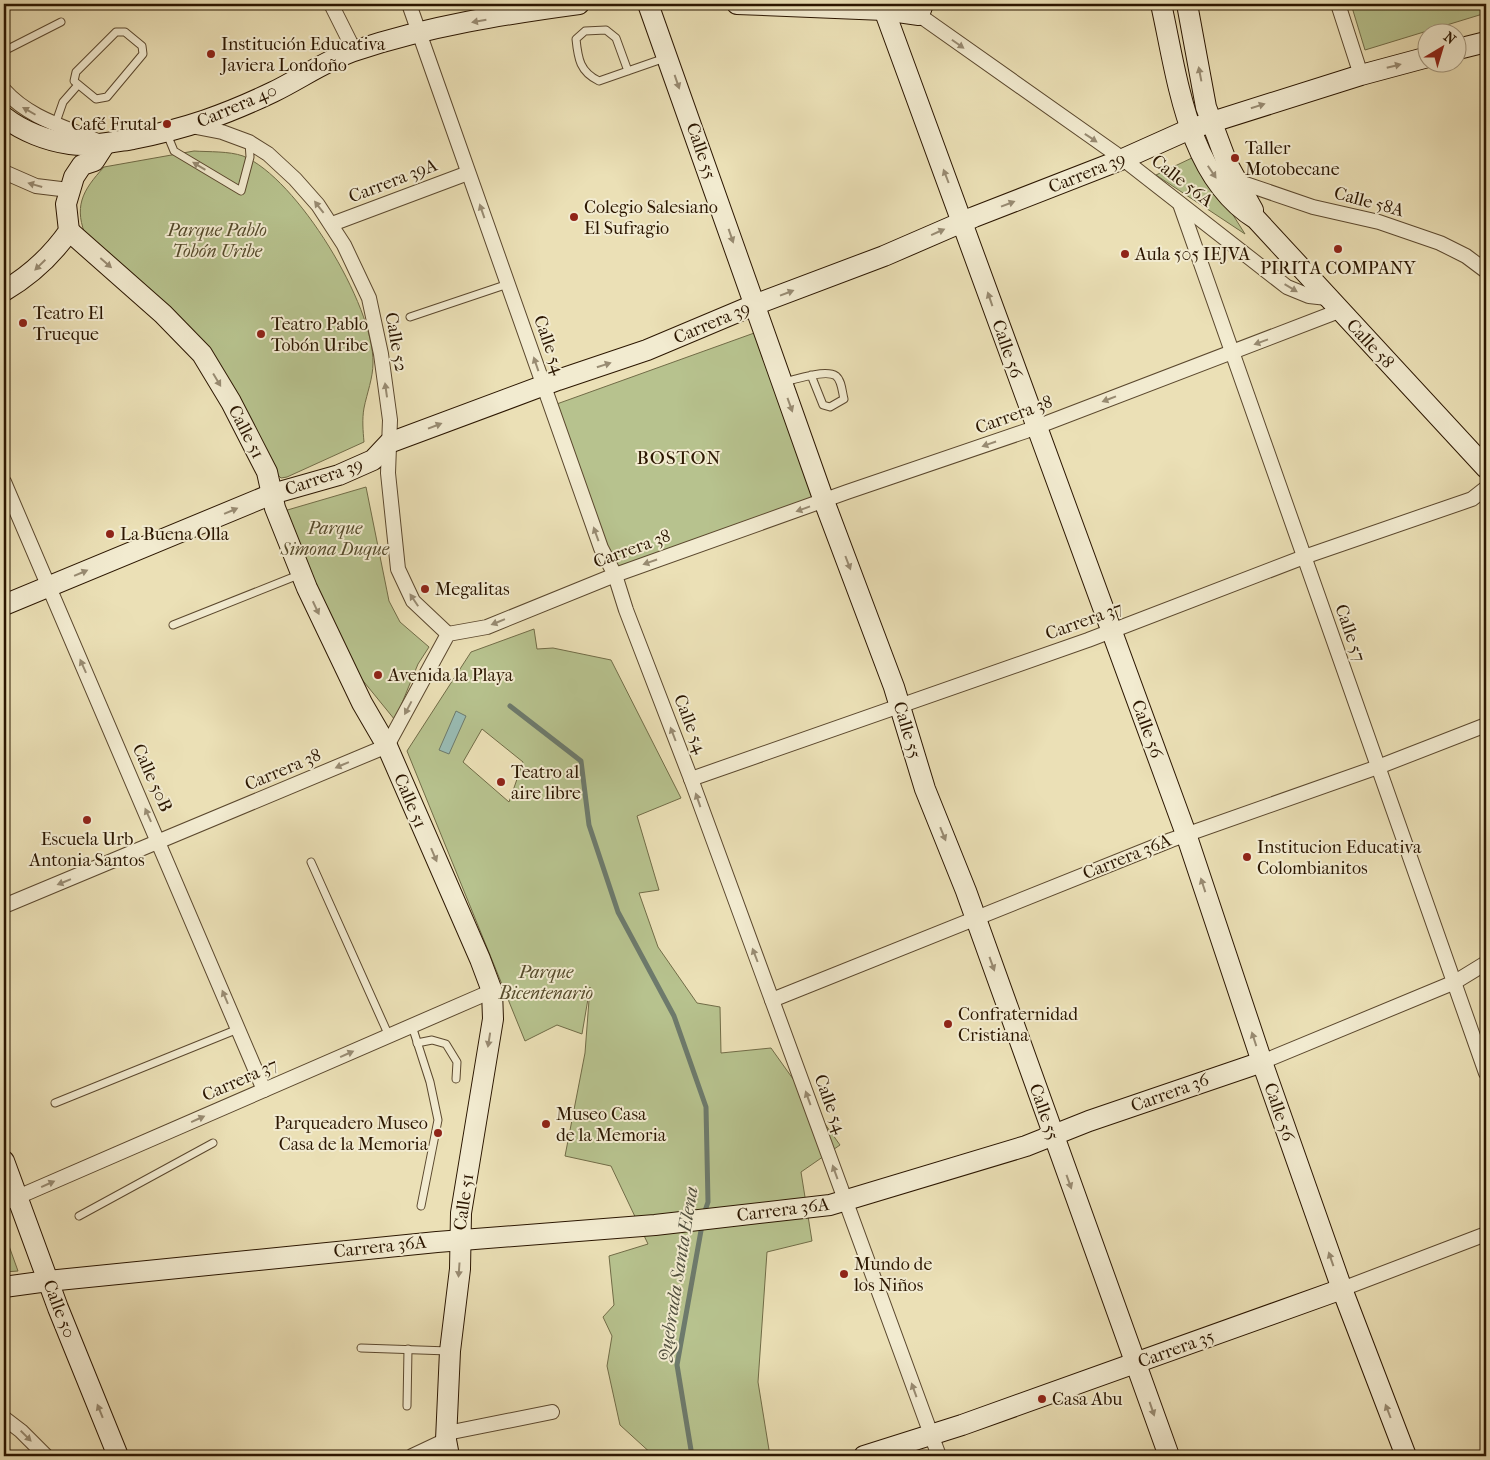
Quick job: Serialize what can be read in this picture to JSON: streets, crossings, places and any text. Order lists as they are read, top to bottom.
{
  "streets": {
    "street": [
      "Carrera 40",
      "Calle 55",
      "Carrera 39",
      "Carrera 39A",
      "Calle 56A",
      "Calle 58A",
      "Calle 52",
      "Calle 58",
      "Calle 54",
      "Calle 56",
      "Carrera 38",
      "Calle 51",
      "Carrera 37",
      "Calle 57",
      "Calle 50B",
      "Carrera 36A",
      "Carrera 36",
      "Calle 50",
      "Carrera 35"
    ]
  },
  "crossings": [
    ["Carrera 40", "Calle 52"],
    ["Carrera 40", "Calle 54"],
    ["Calle 55", "Carrera 39"],
    ["Calle 55", "Carrera 38"],
    ["Calle 55", "Carrera 37"],
    ["Calle 55", "Carrera 36A"],
    ["Calle 55", "Carrera 36"],
    ["Calle 55", "Carrera 35"],
    ["Carrera 39", "Calle 56A"],
    ["Carrera 39", "Calle 52"],
    ["Carrera 39", "Calle 58"],
    ["Carrera 39", "Calle 54"],
    ["Carrera 39", "Calle 56"],
    ["Carrera 39", "Calle 51"],
    ["Carrera 39", "Calle 50B"],
    ["Carrera 39A", "Calle 52"],
    ["Carrera 39A", "Calle 54"],
    ["Calle 56A", "Calle 58"],
    ["Calle 56A", "Carrera 38"],
    ["Calle 56A", "Calle 57"],
    ["Calle 58A", "Calle 58"],
    ["Calle 52", "Carrera 38"],
    ["Calle 58", "Carrera 38"],
    ["Calle 54", "Carrera 38"],
    ["Calle 54", "Carrera 37"],
    ["Calle 54", "Carrera 36A"],
    ["Calle 54", "Carrera 36"],
    ["Calle 54", "Carrera 35"],
    ["Calle 56", "Carrera 38"],
    ["Calle 56", "Carrera 37"],
    ["Calle 56", "Carrera 36A"],
    ["Calle 56", "Carrera 36"],
    ["Calle 56", "Carrera 35"],
    ["Carrera 38", "Calle 51"],
    ["Carrera 38", "Calle 57"],
    ["Carrera 38", "Calle 50B"],
    ["Calle 51", "Carrera 37"],
    ["Calle 51", "Carrera 36A"],
    ["Carrera 37", "Calle 57"],
    ["Carrera 37", "Calle 50B"],
    ["Carrera 37", "Calle 50"],
    ["Calle 57", "Carrera 36A"],
    ["Calle 57", "Carrera 36"],
    ["Carrera 36A", "Carrera 36"],
    ["Carrera 36A", "Calle 50"]
  ],
  "one_way": [
    "Calle 55",
    "Carrera 39",
    "Calle 56A",
    "Calle 52",
    "Calle 54",
    "Calle 56",
    "Carrera 38",
    "Calle 51",
    "Calle 50B",
    "Calle 50"
  ],
  "districts": ["BOSTON"],
  "water": ["Quebrada Santa Elena"],
  "parks": ["Parque Pablo Tobón Uribe", "Parque Simona Duque", "Parque Bicentenario"],
  "places": [
    "Institución Educativa Javiera Londoño",
    "Café Frutal",
    "Taller Motobecane",
    "Colegio Salesiano El Sufragio",
    "PIRITA COMPANY",
    "Aula 505 IEJVA",
    "Teatro El Trueque",
    "Teatro Pablo Tobón Uribe",
    "La Buena Olla",
    "Megalitas",
    "Avenida la Playa",
    "Teatro al aire libre",
    "Escuela Urb Antonia Santos",
    "Institucion Educativa Colombianitos",
    "Confraternidad Cristiana",
    "Museo Casa de la Memoria",
    "Parqueadero Museo Casa de la Memoria",
    "Mundo de los Niños",
    "Casa Abu"
  ],
  "north": "top right"
}
